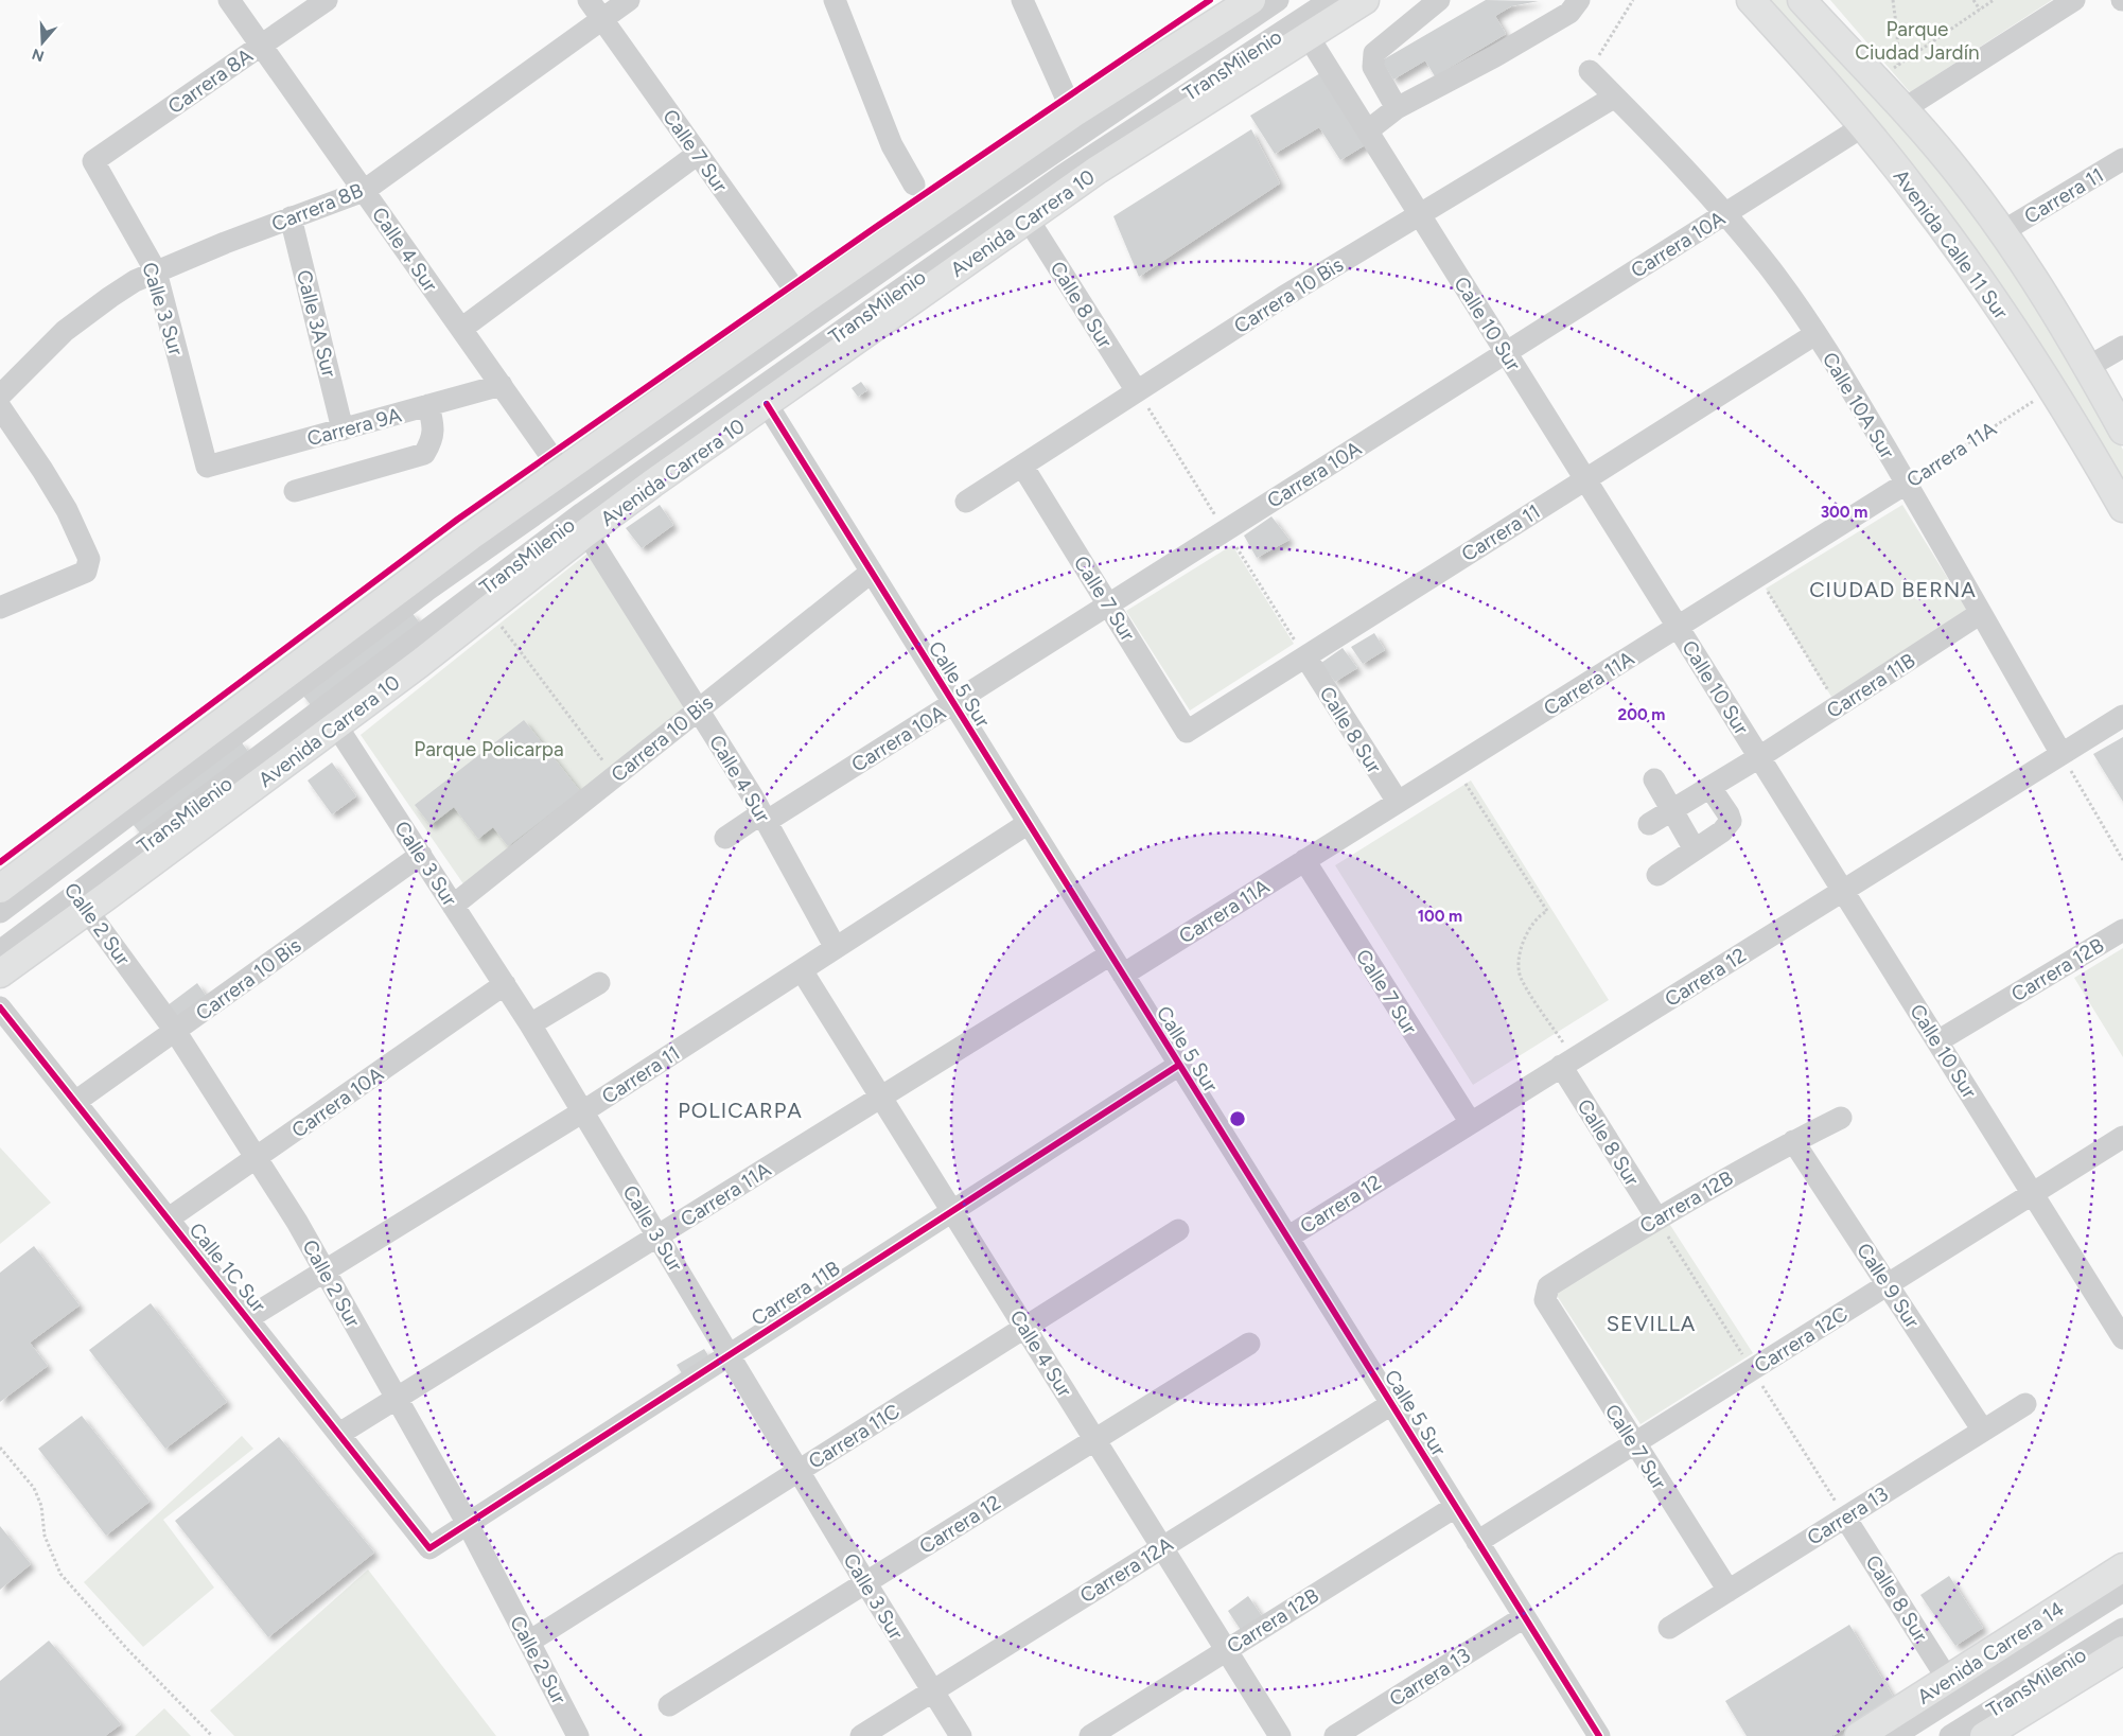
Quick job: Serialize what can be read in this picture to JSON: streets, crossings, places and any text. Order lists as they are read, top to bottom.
{
  "streets": {
    "main road": ["Avenida Carrera 10", "Avenida Calle 11 Sur", "Avenida Carrera 14"],
    "street": [
      "TransMilenio",
      "Carrera 8A",
      "Calle 7 Sur",
      "Carrera 11",
      "Carrera 8B",
      "Carrera 10A",
      "Calle 4 Sur",
      "Carrera 10 Bis",
      "Calle 8 Sur",
      "Calle 3 Sur",
      "Calle 3A Sur",
      "Calle 10 Sur",
      "Calle 10A Sur",
      "Carrera 9A",
      "Carrera 11A",
      "Calle 5 Sur",
      "Carrera 11B",
      "Calle 2 Sur",
      "Carrera 12B",
      "Carrera 12",
      "Calle 1C Sur",
      "Calle 9 Sur",
      "Carrera 12C",
      "Carrera 11C",
      "Carrera 13",
      "Carrera 12A"
    ]
  },
  "crossings": [
    ["TransMilenio", "Avenida Carrera 10"],
    ["TransMilenio", "Calle 2 Sur"],
    ["Carrera 8A", "Calle 4 Sur"],
    ["Carrera 8A", "Calle 3 Sur"],
    ["Calle 7 Sur", "Carrera 11"],
    ["Calle 7 Sur", "Carrera 8B"],
    ["Calle 7 Sur", "Carrera 10A"],
    ["Calle 7 Sur", "Carrera 10 Bis"],
    ["Calle 7 Sur", "Carrera 11A"],
    ["Calle 7 Sur", "Carrera 12B"],
    ["Calle 7 Sur", "Carrera 12"],
    ["Calle 7 Sur", "Carrera 12C"],
    ["Calle 7 Sur", "Carrera 13"],
    ["Carrera 11", "Calle 4 Sur"],
    ["Carrera 11", "Calle 8 Sur"],
    ["Carrera 11", "Calle 3 Sur"],
    ["Carrera 11", "Calle 10 Sur"],
    ["Carrera 11", "Calle 10A Sur"],
    ["Carrera 11", "Calle 5 Sur"],
    ["Carrera 11", "Calle 2 Sur"],
    ["Carrera 11", "Calle 1C Sur"],
    ["Carrera 8B", "Calle 4 Sur"],
    ["Carrera 8B", "Calle 3 Sur"],
    ["Carrera 8B", "Calle 3A Sur"],
    ["Avenida Carrera 10", "Calle 4 Sur"],
    ["Avenida Carrera 10", "Calle 8 Sur"],
    ["Avenida Carrera 10", "Calle 3 Sur"],
    ["Avenida Carrera 10", "Calle 10 Sur"],
    ["Avenida Carrera 10", "Calle 5 Sur"],
    ["Avenida Carrera 10", "Calle 2 Sur"],
    ["Carrera 10A", "Avenida Calle 11 Sur"],
    ["Carrera 10A", "Calle 4 Sur"],
    ["Carrera 10A", "Calle 3 Sur"],
    ["Carrera 10A", "Calle 10 Sur"],
    ["Carrera 10A", "Calle 10A Sur"],
    ["Carrera 10A", "Calle 5 Sur"],
    ["Carrera 10A", "Calle 2 Sur"],
    ["Carrera 10A", "Calle 1C Sur"],
    ["Avenida Calle 11 Sur", "Carrera 11A"],
    ["Calle 4 Sur", "Carrera 10 Bis"],
    ["Calle 4 Sur", "Carrera 9A"],
    ["Calle 4 Sur", "Carrera 11A"],
    ["Calle 4 Sur", "Carrera 11B"],
    ["Calle 4 Sur", "Carrera 12B"],
    ["Calle 4 Sur", "Carrera 12"],
    ["Calle 4 Sur", "Carrera 11C"],
    ["Calle 4 Sur", "Carrera 12A"],
    ["Carrera 10 Bis", "Calle 8 Sur"],
    ["Carrera 10 Bis", "Calle 3 Sur"],
    ["Carrera 10 Bis", "Calle 10 Sur"],
    ["Carrera 10 Bis", "Calle 10A Sur"],
    ["Carrera 10 Bis", "Calle 5 Sur"],
    ["Carrera 10 Bis", "Calle 2 Sur"],
    ["Carrera 10 Bis", "Calle 1C Sur"],
    ["Calle 8 Sur", "Carrera 11A"],
    ["Calle 8 Sur", "Carrera 12B"],
    ["Calle 8 Sur", "Carrera 12"],
    ["Calle 8 Sur", "Carrera 13"],
    ["Calle 8 Sur", "Avenida Carrera 14"],
    ["Calle 3 Sur", "Carrera 9A"],
    ["Calle 3 Sur", "Carrera 11A"],
    ["Calle 3 Sur", "Carrera 11B"],
    ["Calle 3 Sur", "Carrera 12"],
    ["Calle 3 Sur", "Carrera 11C"],
    ["Calle 3 Sur", "Carrera 12A"],
    ["Calle 3A Sur", "Carrera 9A"],
    ["Calle 10 Sur", "Carrera 11A"],
    ["Calle 10 Sur", "Carrera 11B"],
    ["Calle 10 Sur", "Carrera 12B"],
    ["Calle 10 Sur", "Carrera 12"],
    ["Calle 10 Sur", "Carrera 12C"],
    ["Calle 10A Sur", "Carrera 11A"],
    ["Calle 10A Sur", "Carrera 11B"],
    ["Calle 10A Sur", "Carrera 12"],
    ["Carrera 11A", "Calle 5 Sur"],
    ["Carrera 11A", "Calle 2 Sur"],
    ["Carrera 11A", "Calle 1C Sur"],
    ["Calle 5 Sur", "Carrera 11B"],
    ["Calle 5 Sur", "Carrera 12B"],
    ["Calle 5 Sur", "Carrera 12"],
    ["Calle 5 Sur", "Carrera 12C"],
    ["Calle 5 Sur", "Carrera 13"],
    ["Calle 5 Sur", "Carrera 12A"],
    ["Carrera 11B", "Calle 2 Sur"],
    ["Carrera 11B", "Calle 1C Sur"],
    ["Calle 2 Sur", "Carrera 11C"],
    ["Carrera 12B", "Calle 9 Sur"],
    ["Calle 9 Sur", "Carrera 12C"],
    ["Calle 9 Sur", "Carrera 13"]
  ],
  "districts": ["CIUDAD BERNA", "POLICARPA", "SEVILLA"],
  "parks": ["Parque Ciudad Jardín", "Parque Policarpa"],
  "north": "bottom",
  "rings": ["300 m", "200 m", "100 m"]
}
